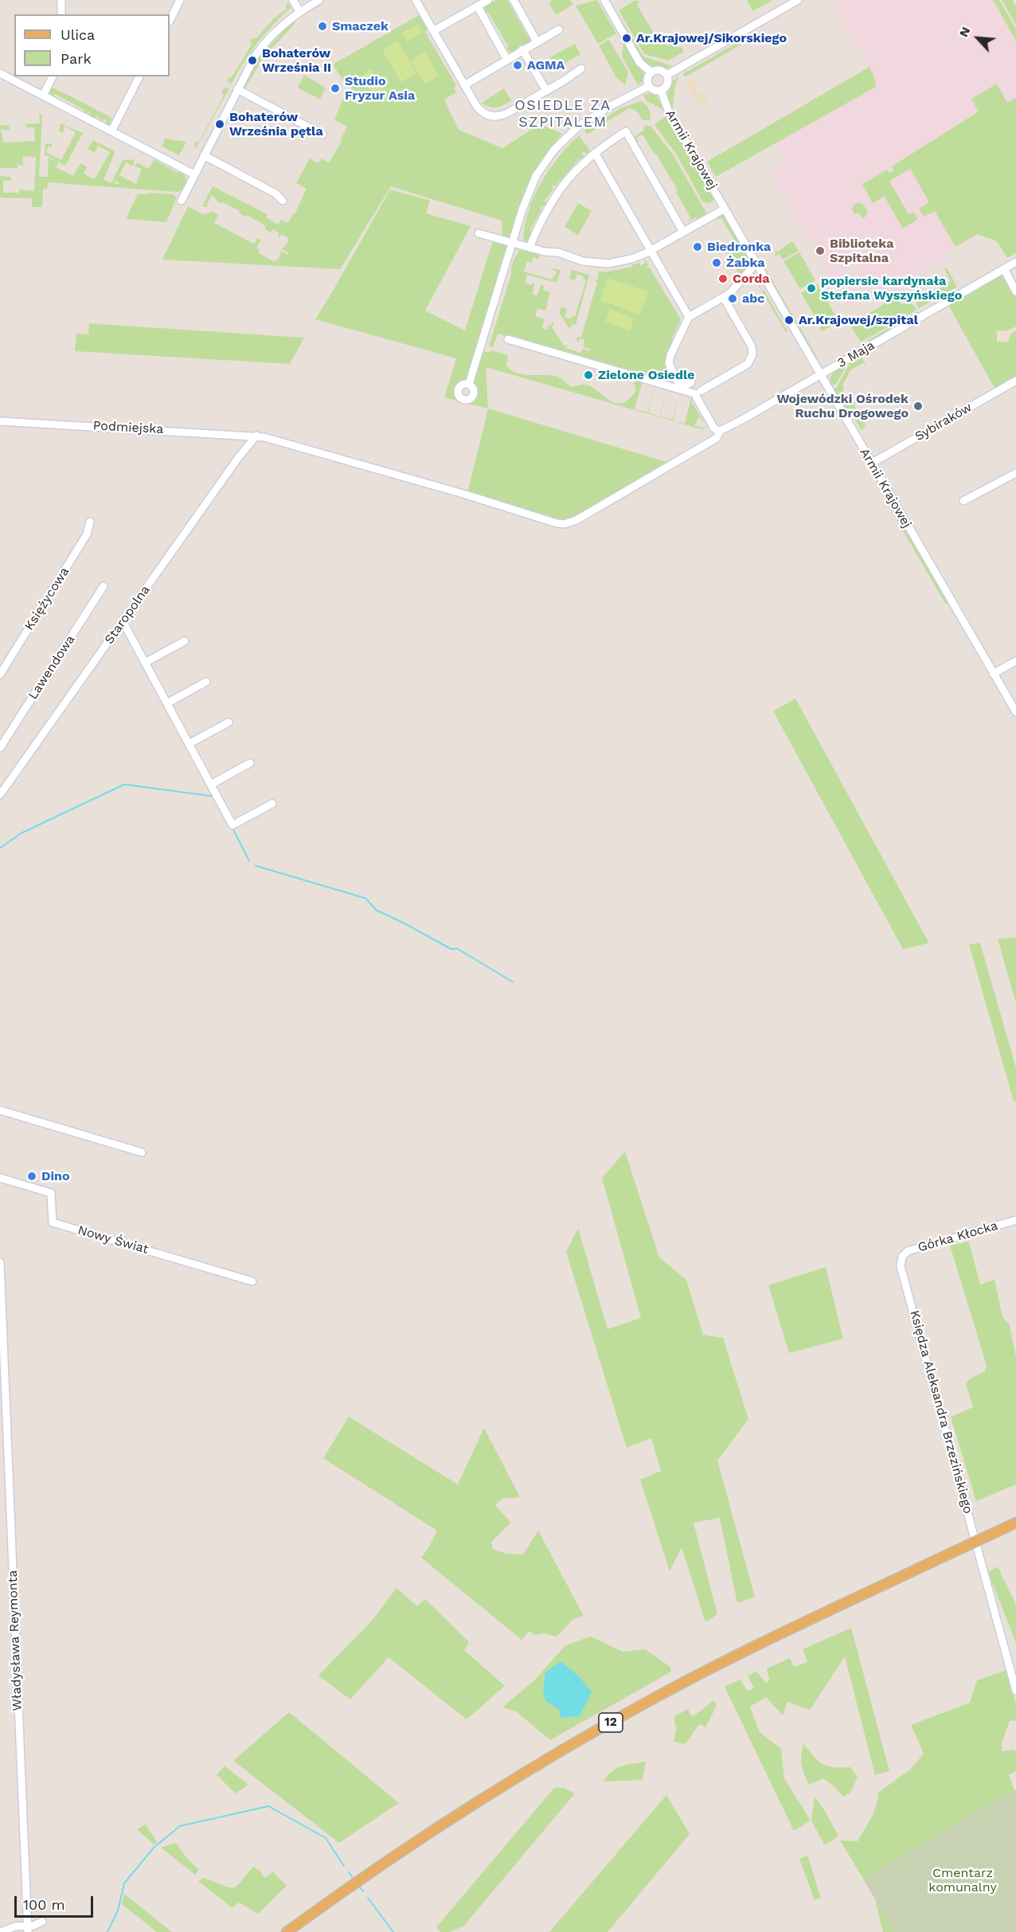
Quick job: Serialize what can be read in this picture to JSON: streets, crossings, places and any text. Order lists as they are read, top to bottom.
{
  "streets": {
    "main road": ["12"],
    "street": [
      "Armii Krajowej",
      "3 Maja",
      "Sybiraków",
      "Podmiejska",
      "Księżycowa",
      "Staropolna",
      "Lawendowa",
      "Górka Kłocka",
      "Nowy Świat",
      "Księdza Aleksandra Brzezińskiego",
      "Władysława Reymonta"
    ]
  },
  "crossings": [
    ["Armii Krajowej", "3 Maja"],
    ["Armii Krajowej", "Sybiraków"],
    ["3 Maja", "Podmiejska"],
    ["Podmiejska", "Staropolna"],
    ["Górka Kłocka", "Księdza Aleksandra Brzezińskiego"]
  ],
  "districts": ["OSIEDLE ZA SZPITALEM"],
  "parks": ["Cmentarz komunalny"],
  "places": [
    "Smaczek",
    "Ar.Krajowej/Sikorskiego",
    "Bohaterów Września II",
    "AGMA",
    "Studio Fryzur Asia",
    "Bohaterów Września pętla",
    "Biedronka",
    "Biblioteka Szpitalna",
    "Żabka",
    "Corda",
    "popiersie kardynała Stefana Wyszyńskiego",
    "abc",
    "Ar.Krajowej/szpital",
    "Zielone Osiedle",
    "Wojewódzki Ośrodek Ruchu Drogowego",
    "Dino"
  ],
  "legend": ["Ulica", "Park"],
  "scale_bar": "100 m",
  "north": "top left"
}
